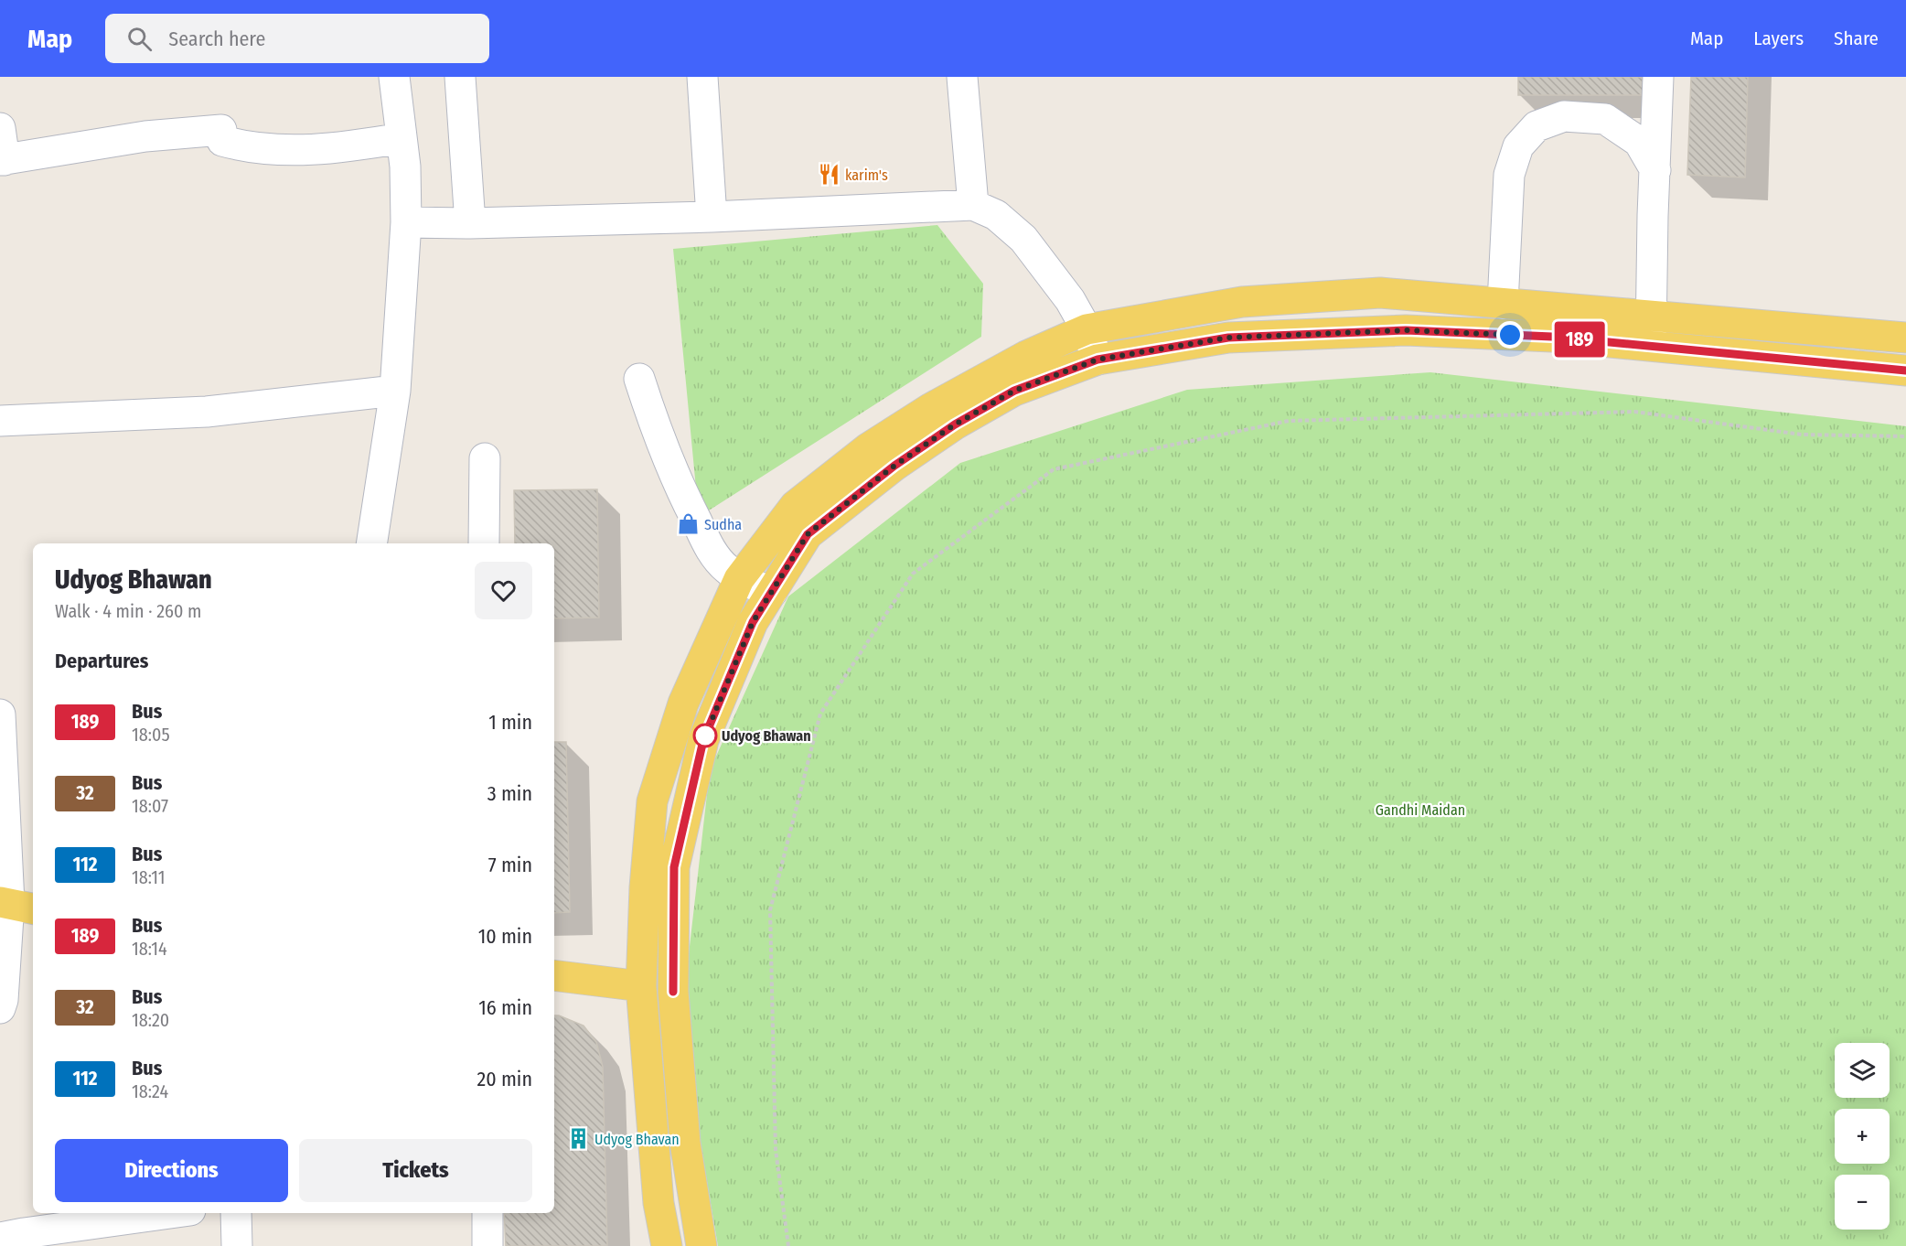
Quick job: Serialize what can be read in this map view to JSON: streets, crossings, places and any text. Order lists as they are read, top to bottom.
{
  "parks": ["Gandhi Maidan"],
  "places": {
    "restaurant": ["karim's"],
    "shop": ["Sudha"],
    "other": ["Udyog Bhawan"],
    "building": ["Udyog Bhavan"]
  },
  "lines": ["bus line 189"],
  "page": {
    "header": "Map",
    "search": "Search here",
    "nav": ["Map", "Layers", "Share"],
    "on_map": "189",
    "heading": [
      ["Udyog Bhawan", "Walk · 4 min · 260 m"],
      "Departures"
    ],
    "list": [
      {
        "mark": "189",
        "name": "Bus",
        "note": "18:05",
        "value": "1 min"
      },
      {
        "mark": "32",
        "name": "Bus",
        "note": "18:07",
        "value": "3 min"
      },
      {
        "mark": "112",
        "name": "Bus",
        "note": "18:11",
        "value": "7 min"
      },
      {
        "mark": "189",
        "name": "Bus",
        "note": "18:14",
        "value": "10 min"
      },
      {
        "mark": "32",
        "name": "Bus",
        "note": "18:20",
        "value": "16 min"
      },
      {
        "mark": "112",
        "name": "Bus",
        "note": "18:24",
        "value": "20 min"
      }
    ],
    "map_buttons": ["+", "−"],
    "buttons": ["Directions", "Tickets"]
  }
}
